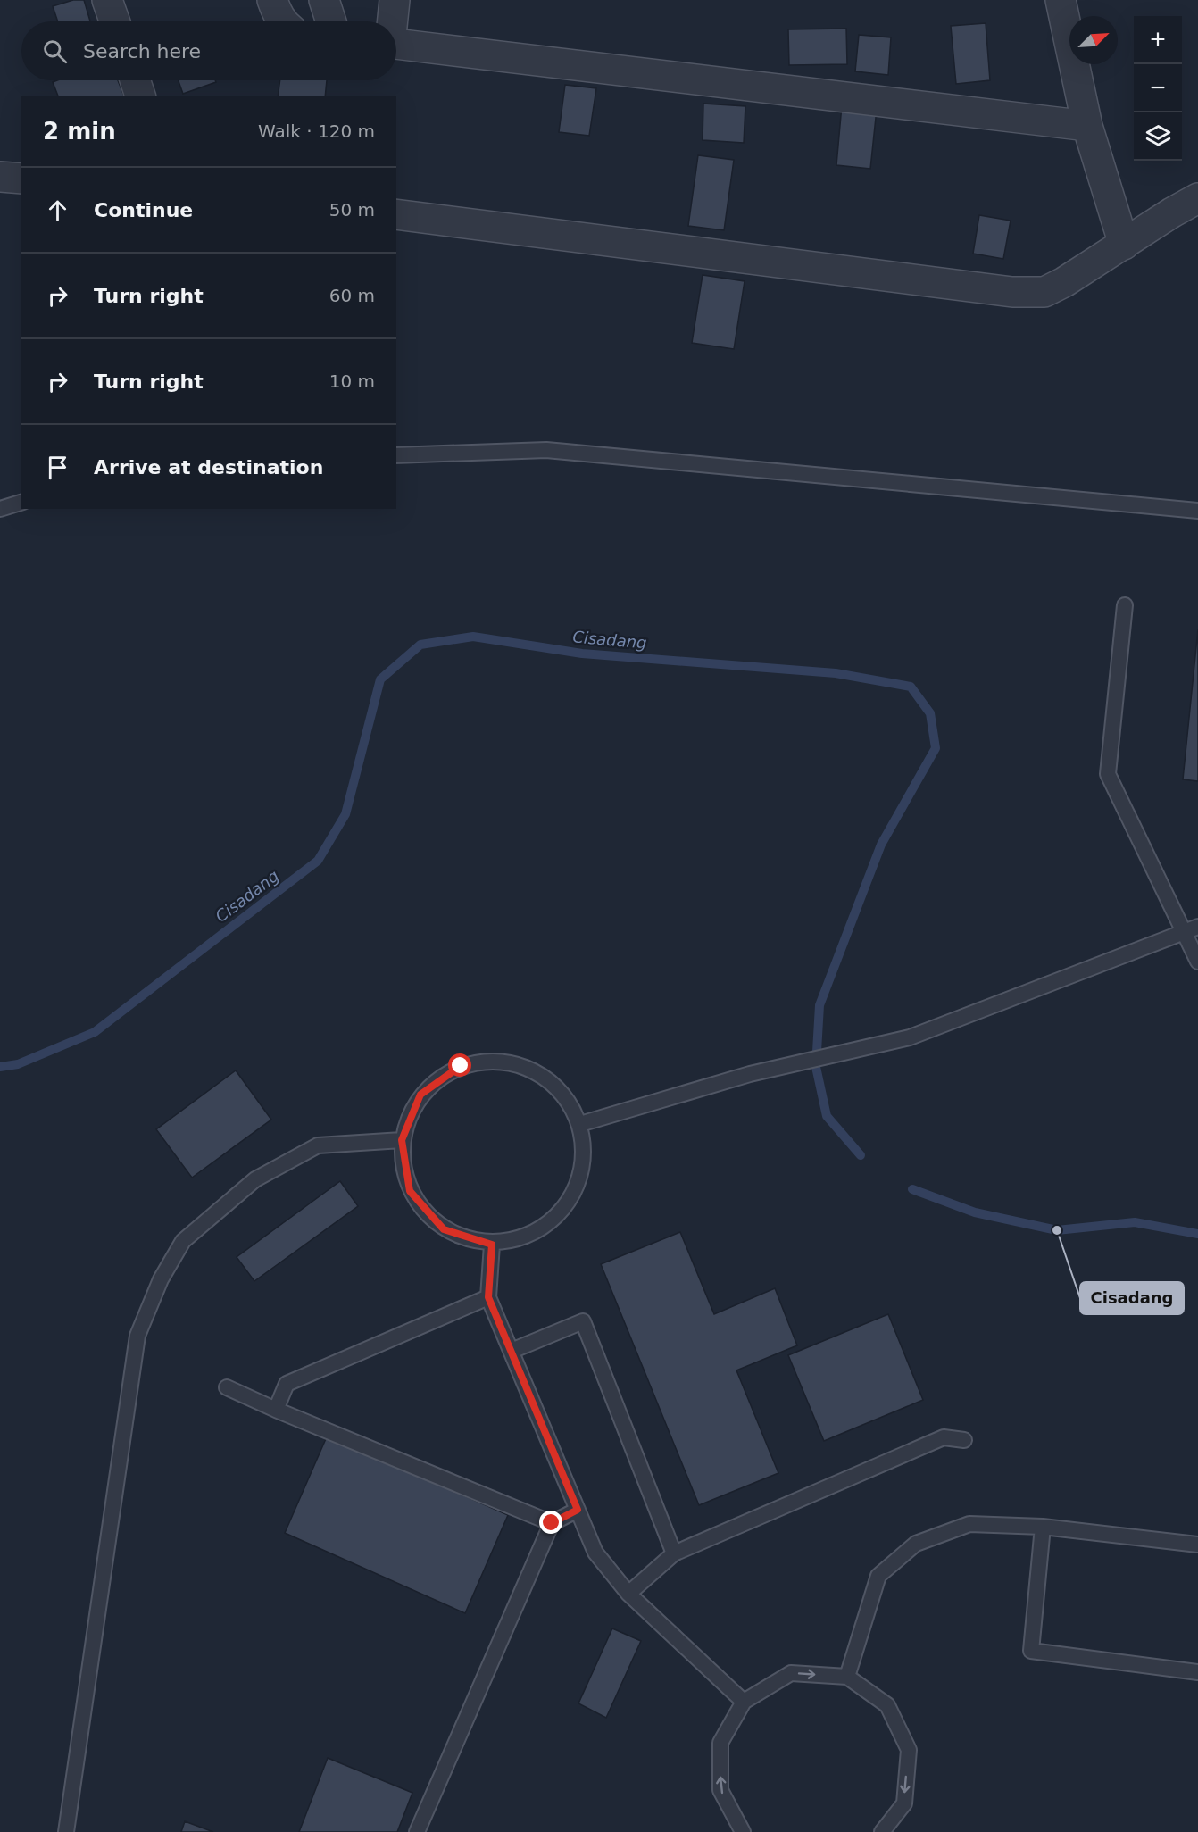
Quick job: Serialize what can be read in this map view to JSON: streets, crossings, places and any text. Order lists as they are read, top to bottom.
{
  "water": ["Cisadang"],
  "places": ["Cisadang"],
  "north": "top right",
  "page": {
    "map_buttons": ["+", "−"],
    "search": "Search here",
    "heading": ["2 min", "Walk · 120 m"],
    "list": [
      ["Continue", "50 m"],
      ["Turn right", "60 m"],
      ["Turn right", "10 m"],
      "Arrive at destination"
    ]
  }
}
